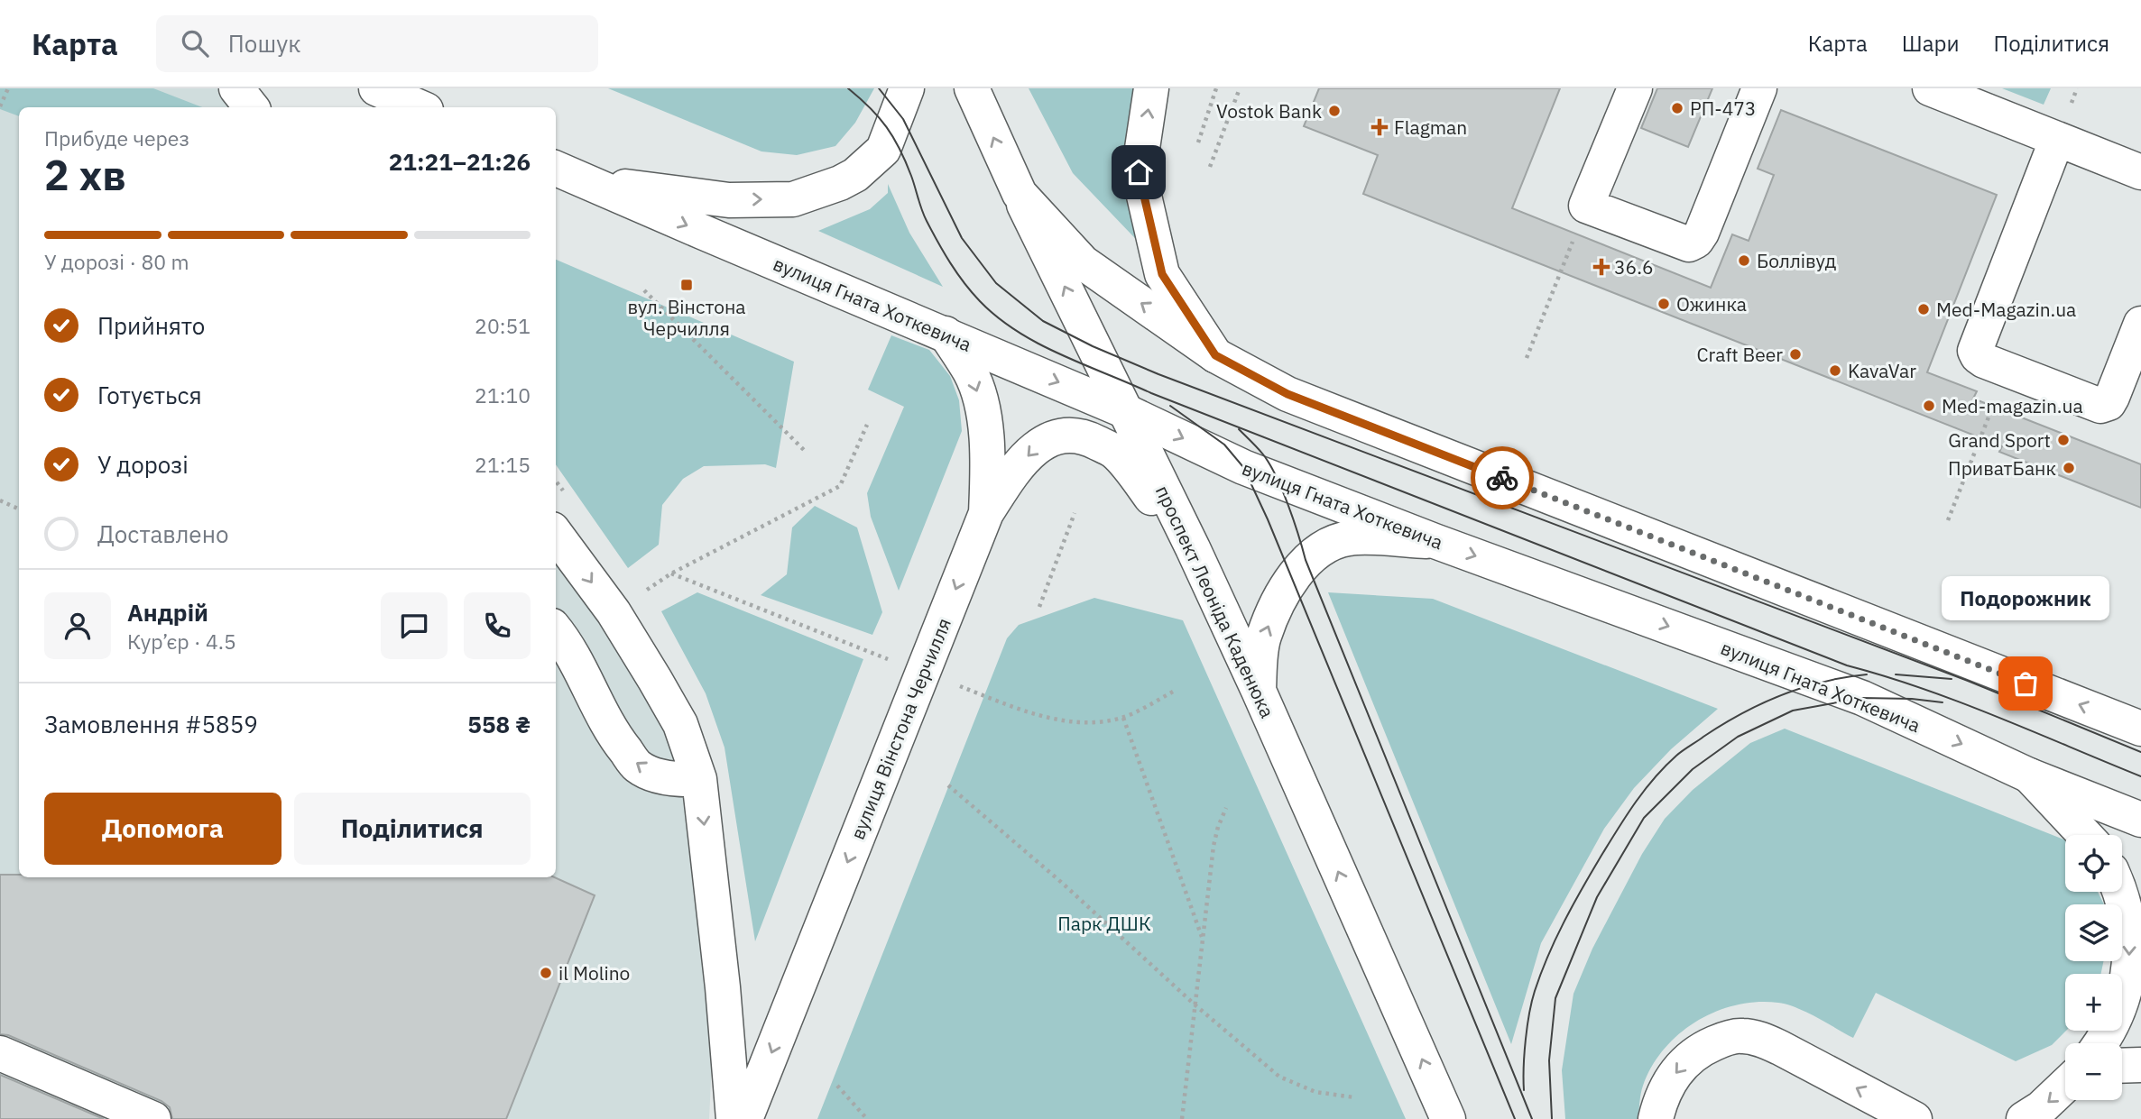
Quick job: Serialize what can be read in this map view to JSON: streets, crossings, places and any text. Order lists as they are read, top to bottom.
{
  "streets": {
    "main road": ["вулиця Гната Хоткевича", "проспект Леоніда Каденюка", "вулиця Вінстона Черчилля"]
  },
  "crossings": [
    ["вулиця Гната Хоткевича", "проспект Леоніда Каденюка"],
    ["вулиця Гната Хоткевича", "вулиця Вінстона Черчилля"]
  ],
  "parks": ["Парк ДШК"],
  "places": {
    "other": [
      "РП-473",
      "Vostok Bank",
      "Боллівуд",
      "Ожинка",
      "Med-Magazin.ua",
      "Craft Beer",
      "KavaVar",
      "Med-magazin.ua",
      "Grand Sport",
      "ПриватБанк",
      "Подорожник",
      "il Molino"
    ],
    "health": ["Flagman", "36.6"],
    "transit": ["вул. Вінстона Черчилля"]
  },
  "page": {
    "header": "Карта",
    "search": "Пошук",
    "nav": ["Карта", "Шари", "Поділитися"],
    "heading": ["2 хв", "Прибуде через", "21:21–21:26"],
    "panel": [
      "Андрій",
      "Кур’єр · 4.5",
      "Замовлення #5859",
      "558 ₴"
    ],
    "bar": "У дорозі · 80 m",
    "list": [
      ["Прийнято", "20:51"],
      ["Готується", "21:10"],
      ["У дорозі", "21:15"],
      "Доставлено"
    ],
    "bubble": "Подорожник",
    "buttons": ["Допомога", "Поділитися"],
    "map_buttons": ["+", "−"]
  }
}
